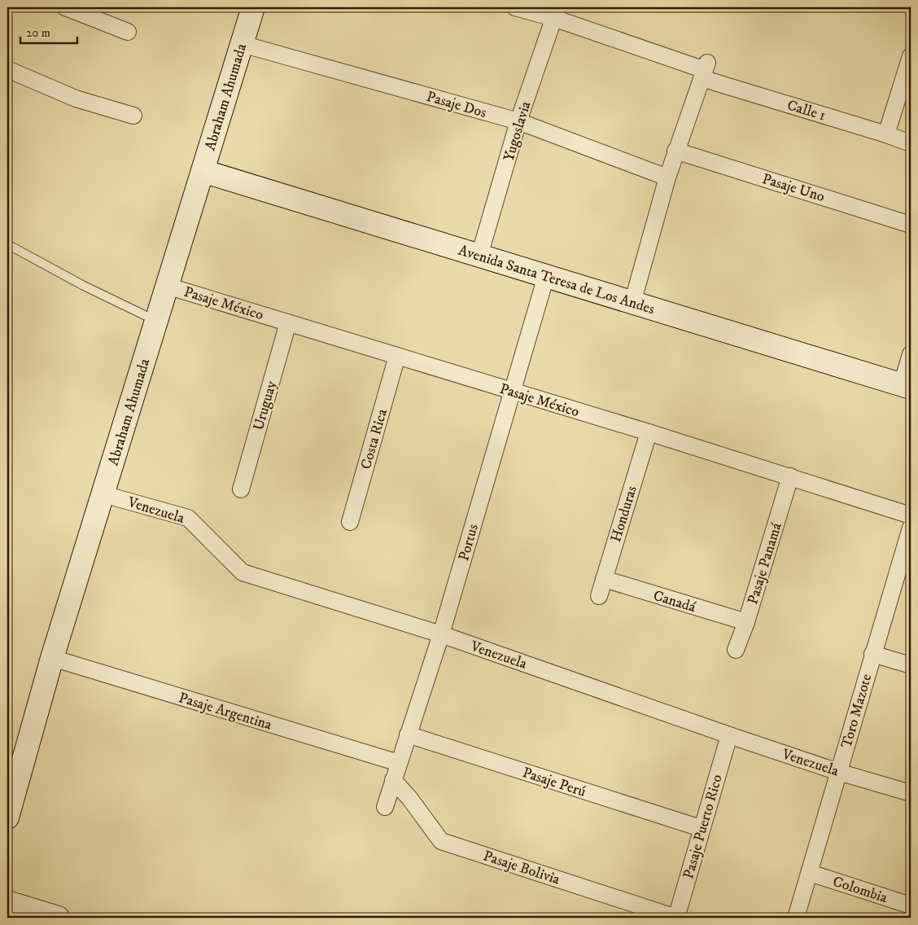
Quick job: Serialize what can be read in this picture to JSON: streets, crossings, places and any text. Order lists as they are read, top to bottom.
{
  "streets": {
    "street": [
      "Abraham Ahumada",
      "Pasaje Dos",
      "Calle 1",
      "Yugoslavia",
      "Pasaje Uno",
      "Avenida Santa Teresa de Los Andes",
      "Pasaje México",
      "Uruguay",
      "Costa Rica",
      "Venezuela",
      "Honduras",
      "Portus",
      "Pasaje Panamá",
      "Canadá",
      "Pasaje Argentina",
      "Toro Mazote",
      "Pasaje Perú",
      "Pasaje Puerto Rico",
      "Pasaje Bolivia",
      "Colombia"
    ]
  },
  "crossings": [
    ["Abraham Ahumada", "Pasaje Dos"],
    ["Abraham Ahumada", "Avenida Santa Teresa de Los Andes"],
    ["Abraham Ahumada", "Pasaje México"],
    ["Abraham Ahumada", "Venezuela"],
    ["Abraham Ahumada", "Pasaje Argentina"],
    ["Pasaje Dos", "Yugoslavia"],
    ["Yugoslavia", "Avenida Santa Teresa de Los Andes"],
    ["Avenida Santa Teresa de Los Andes", "Portus"],
    ["Pasaje México", "Uruguay"],
    ["Pasaje México", "Costa Rica"],
    ["Pasaje México", "Honduras"],
    ["Pasaje México", "Portus"],
    ["Pasaje México", "Pasaje Panamá"],
    ["Venezuela", "Portus"],
    ["Venezuela", "Toro Mazote"],
    ["Venezuela", "Pasaje Puerto Rico"],
    ["Honduras", "Canadá"],
    ["Portus", "Pasaje Argentina"],
    ["Portus", "Pasaje Perú"],
    ["Portus", "Pasaje Bolivia"],
    ["Pasaje Panamá", "Canadá"],
    ["Toro Mazote", "Colombia"],
    ["Pasaje Perú", "Pasaje Puerto Rico"],
    ["Pasaje Puerto Rico", "Pasaje Bolivia"]
  ],
  "scale_bar": "20 m"
}
